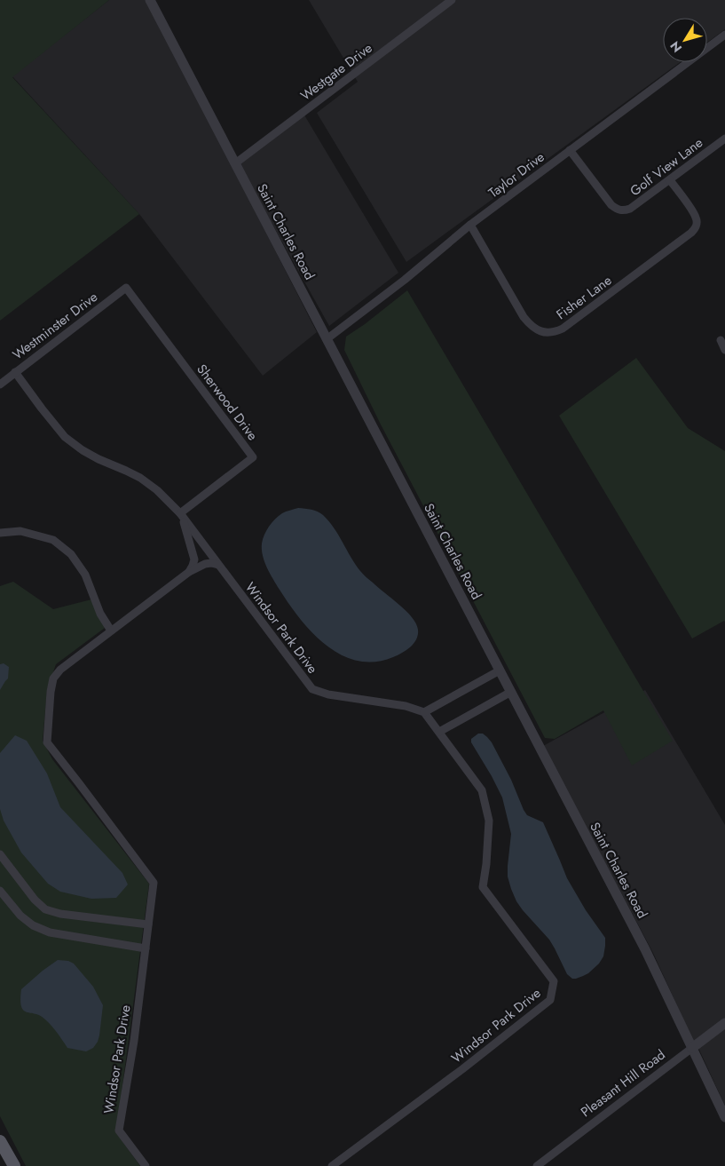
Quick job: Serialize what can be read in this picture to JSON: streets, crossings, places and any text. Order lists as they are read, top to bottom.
{
  "streets": {
    "street": [
      "Westgate Drive",
      "Golf View Lane",
      "Taylor Drive",
      "Saint Charles Road",
      "Fisher Lane",
      "Westminster Drive",
      "Sherwood Drive",
      "Windsor Park Drive",
      "Pleasant Hill Road"
    ]
  },
  "crossings": [
    ["Westgate Drive", "Saint Charles Road"],
    ["Golf View Lane", "Taylor Drive"],
    ["Golf View Lane", "Fisher Lane"],
    ["Taylor Drive", "Saint Charles Road"],
    ["Taylor Drive", "Fisher Lane"],
    ["Saint Charles Road", "Pleasant Hill Road"],
    ["Westminster Drive", "Sherwood Drive"]
  ],
  "north": "bottom left"
}
